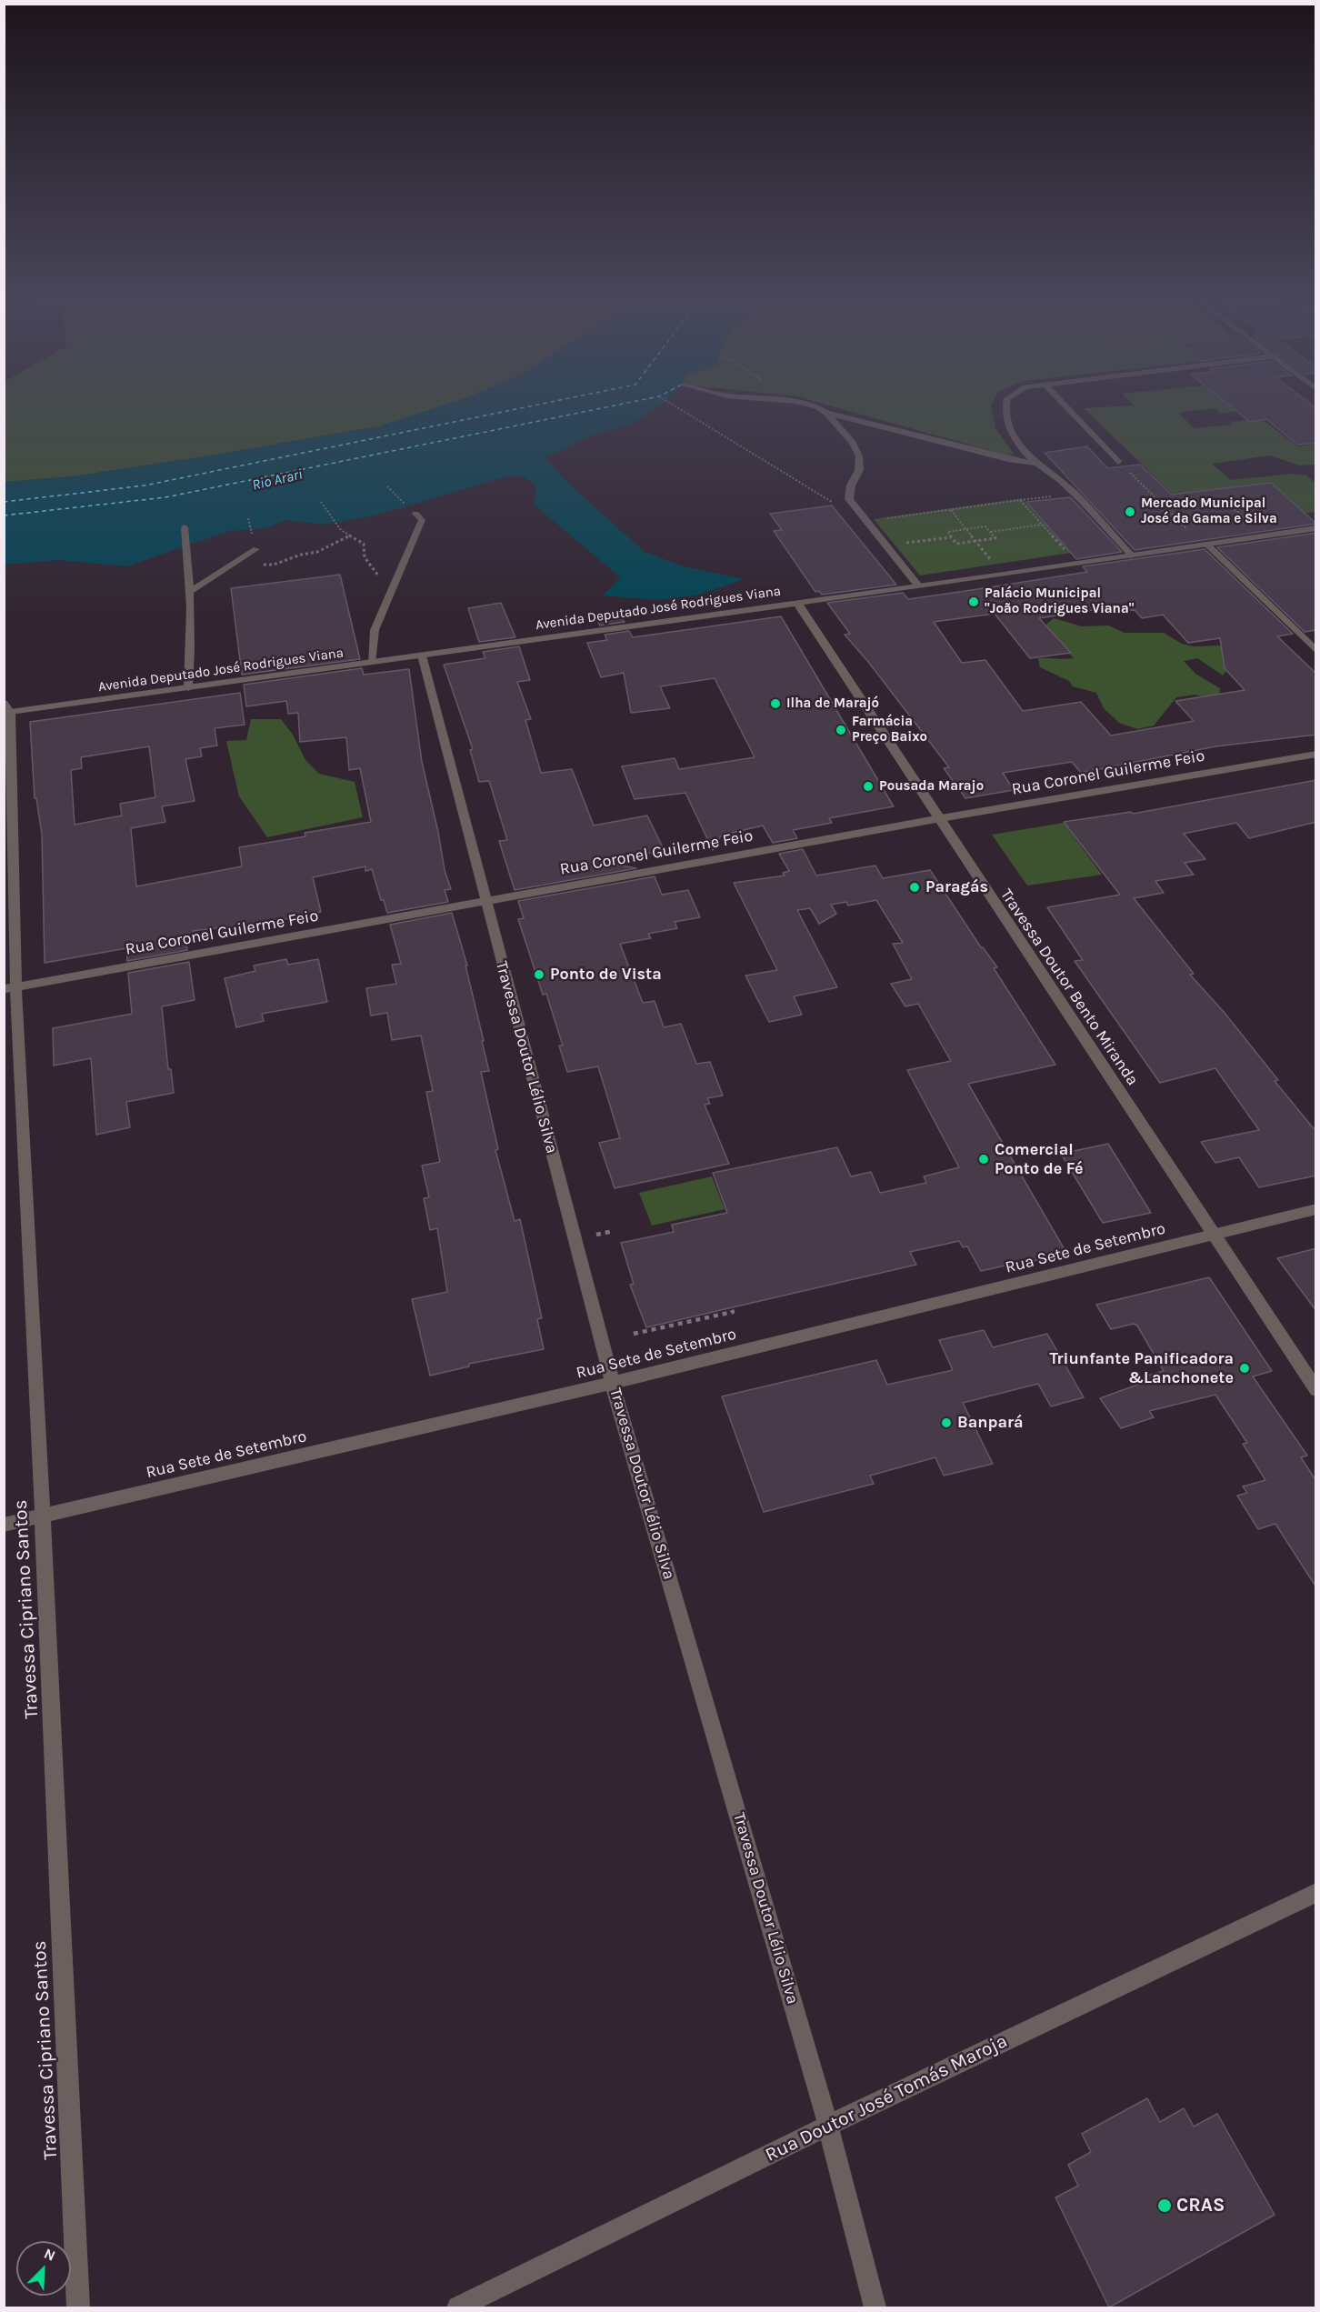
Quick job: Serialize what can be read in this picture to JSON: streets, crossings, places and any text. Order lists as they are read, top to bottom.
{
  "streets": {
    "street": [
      "Avenida Deputado José Rodrigues Viana",
      "Rua Coronel Guilerme Feio",
      "Travessa Doutor Bento Miranda",
      "Travessa Doutor Lélio Silva",
      "Rua Sete de Setembro",
      "Travessa Cipriano Santos",
      "Rua Doutor José Tomás Maroja"
    ]
  },
  "crossings": [
    ["Avenida Deputado José Rodrigues Viana", "Travessa Doutor Bento Miranda"],
    ["Avenida Deputado José Rodrigues Viana", "Travessa Doutor Lélio Silva"],
    ["Avenida Deputado José Rodrigues Viana", "Travessa Cipriano Santos"],
    ["Rua Coronel Guilerme Feio", "Travessa Doutor Bento Miranda"],
    ["Rua Coronel Guilerme Feio", "Travessa Doutor Lélio Silva"],
    ["Rua Coronel Guilerme Feio", "Travessa Cipriano Santos"],
    ["Travessa Doutor Bento Miranda", "Rua Sete de Setembro"],
    ["Travessa Doutor Lélio Silva", "Rua Sete de Setembro"],
    ["Travessa Doutor Lélio Silva", "Rua Doutor José Tomás Maroja"],
    ["Rua Sete de Setembro", "Travessa Cipriano Santos"]
  ],
  "water": ["Rio Arari"],
  "places": [
    "Mercado Municipal José da Gama e Silva",
    "Palácio Municipal \"João Rodrigues Viana\"",
    "Ilha de Marajó",
    "Farmácia Preço Baixo",
    "Pousada Marajo",
    "Paragás",
    "Ponto de Vista",
    "Comercial Ponto de Fé",
    "Triunfante Panificadora &Lanchonete",
    "Banpará",
    "CRAS"
  ],
  "north": "top right"
}
